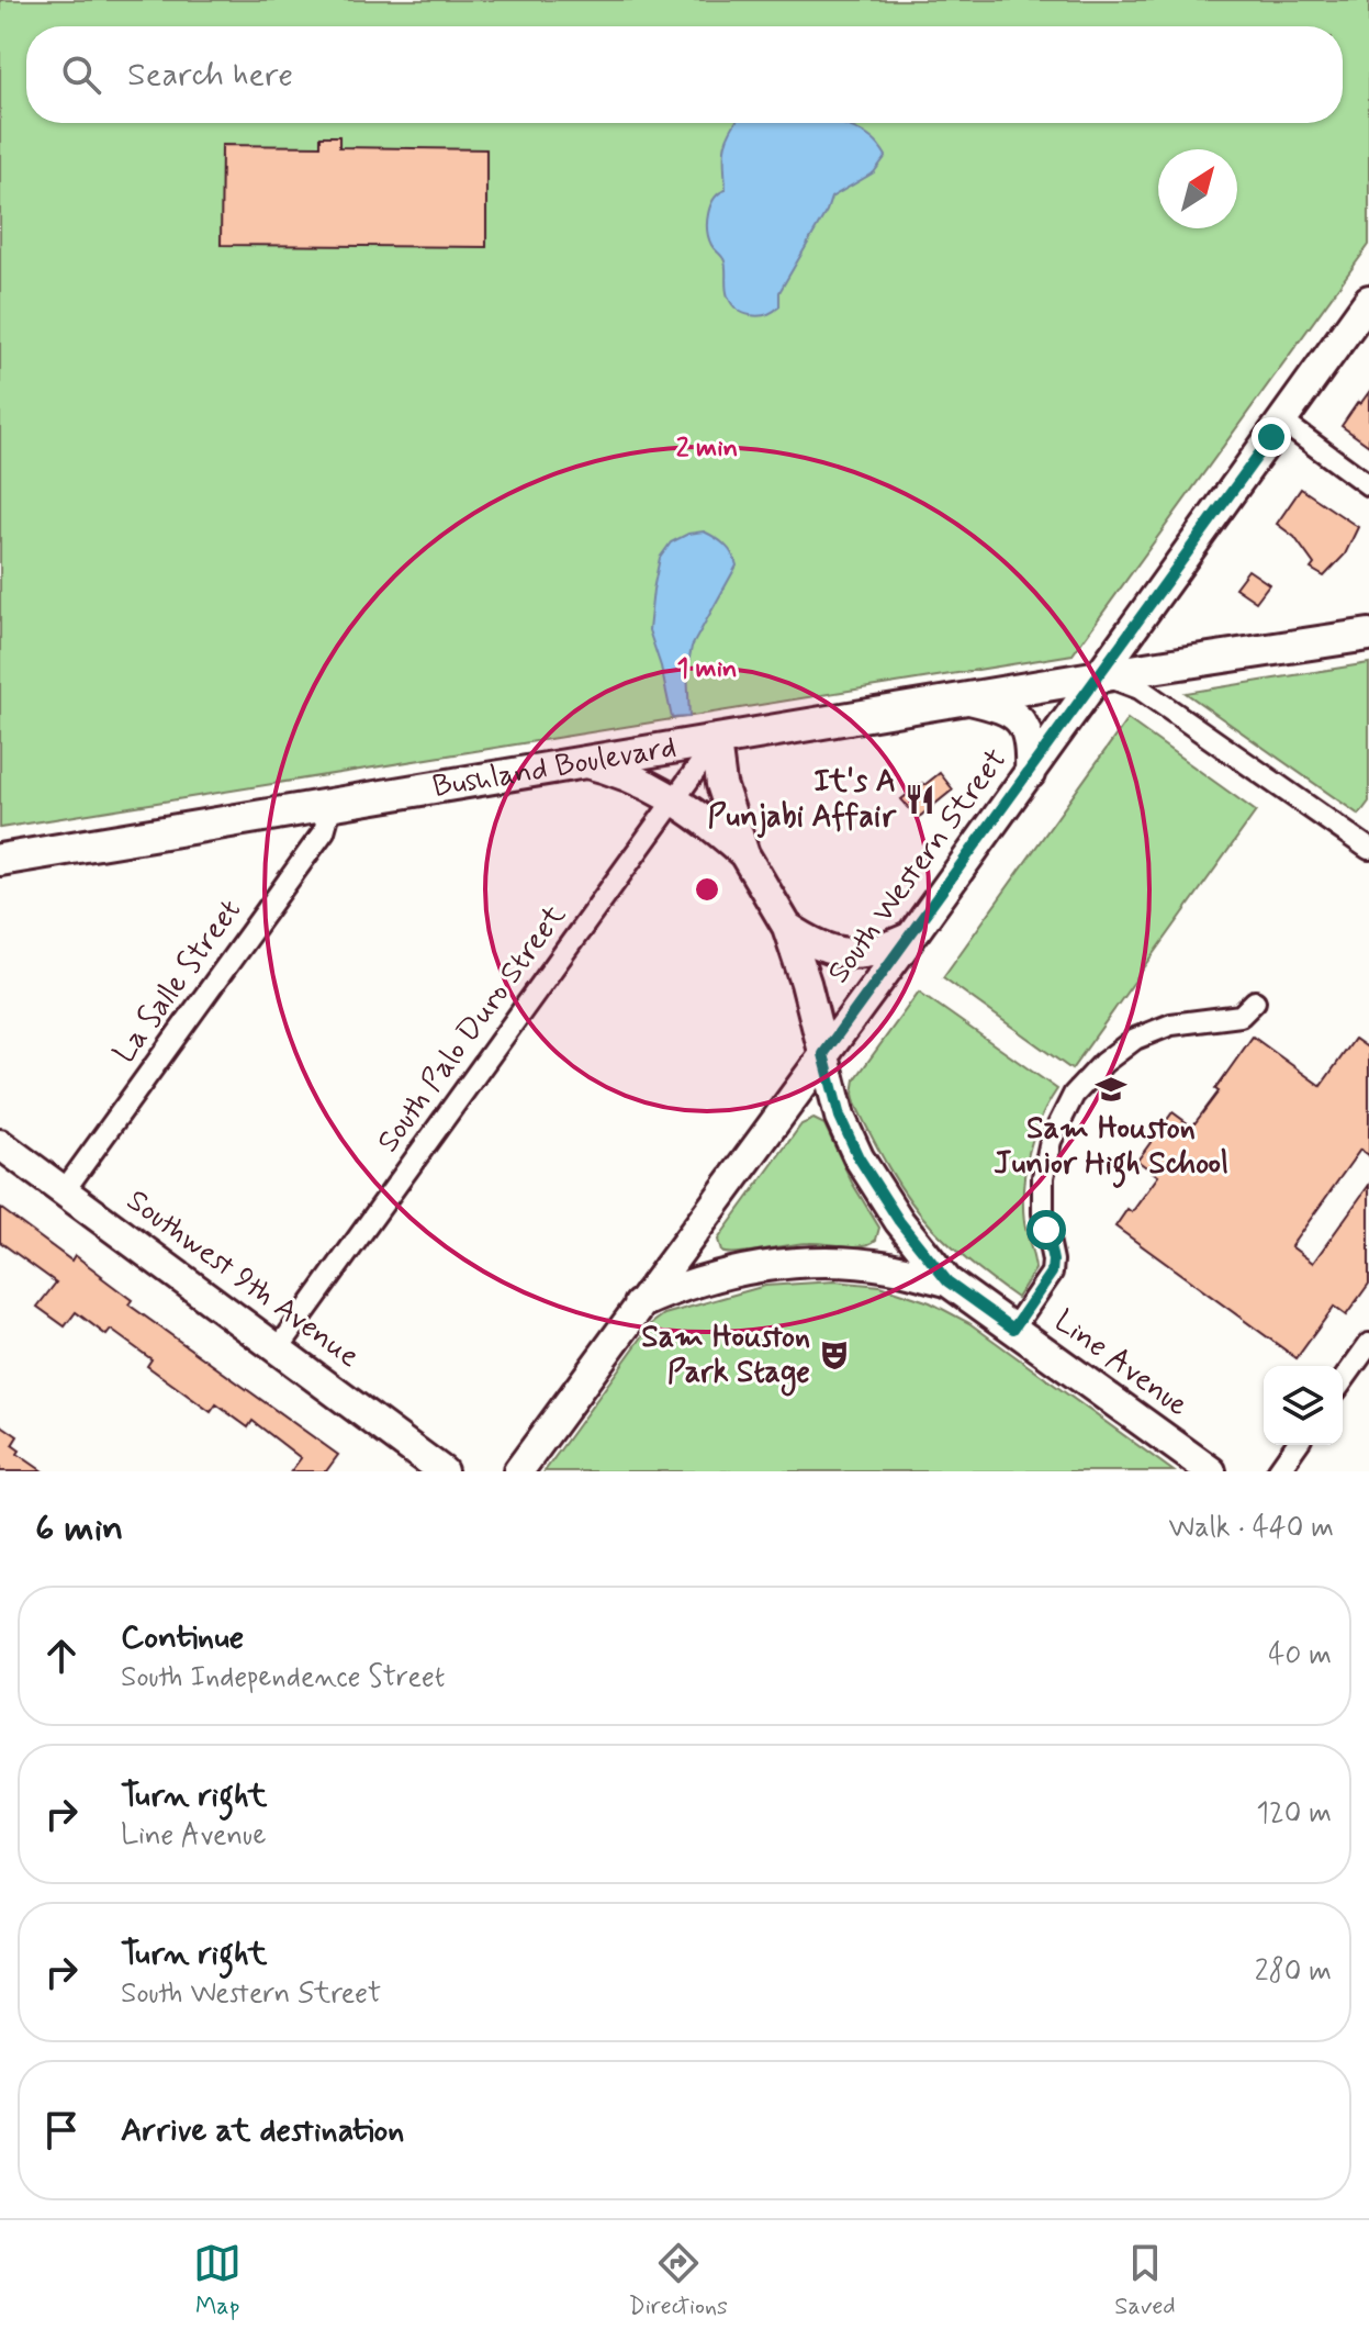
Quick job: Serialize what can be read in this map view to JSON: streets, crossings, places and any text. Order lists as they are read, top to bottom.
{
  "streets": {
    "main road": [
      "Bushland Boulevard",
      "South Western Street",
      "Southwest 9th Avenue",
      "Line Avenue"
    ],
    "street": ["La Salle Street", "South Palo Duro Street"]
  },
  "crossings": [
    ["Bushland Boulevard", "South Western Street"],
    ["Bushland Boulevard", "La Salle Street"],
    ["Bushland Boulevard", "South Palo Duro Street"],
    ["South Western Street", "Line Avenue"],
    ["La Salle Street", "Southwest 9th Avenue"],
    ["South Palo Duro Street", "Southwest 9th Avenue"]
  ],
  "places": {
    "restaurant": ["It's A Punjabi Affair"],
    "school or university": ["Sam Houston Junior High School"],
    "theatre": ["Sam Houston Park Stage"]
  },
  "north": "top right",
  "page": {
    "search": "Search here",
    "heading": ["6 min", "Walk · 440 m"],
    "list": [
      ["Continue", "South Independence Street", "40 m"],
      ["Turn right", "Line Avenue", "120 m"],
      ["Turn right", "South Western Street", "280 m"],
      "Arrive at destination"
    ],
    "nav": ["Map", "Directions", "Saved"]
  },
  "rings": ["2 min", "1 min"]
}
